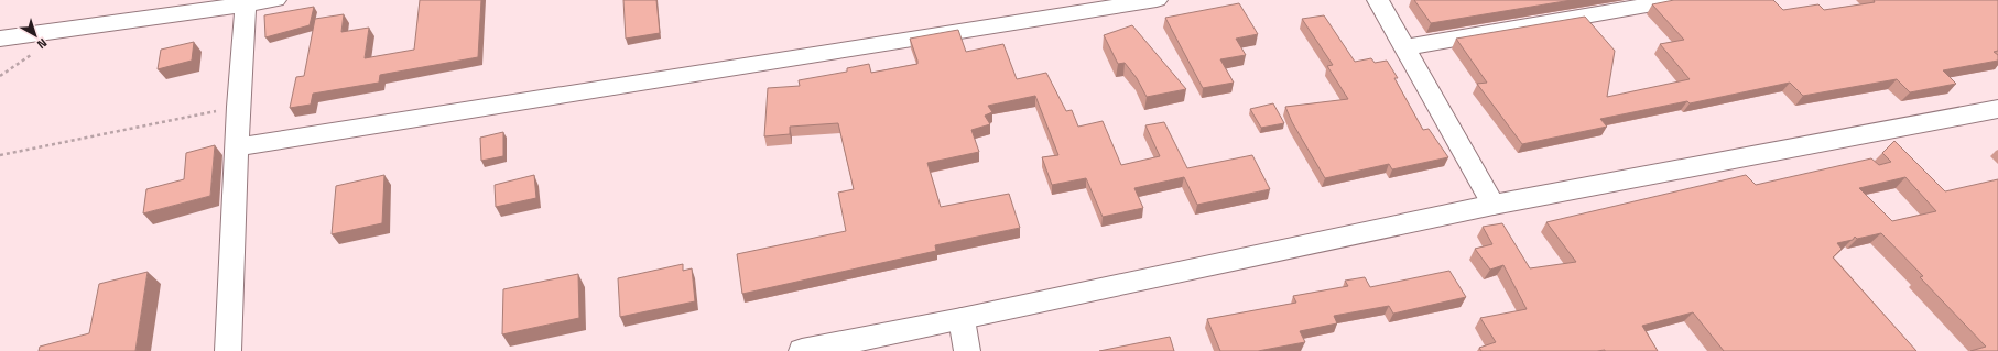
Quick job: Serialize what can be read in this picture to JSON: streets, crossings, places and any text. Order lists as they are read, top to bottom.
{
  "north": "bottom right"
}
